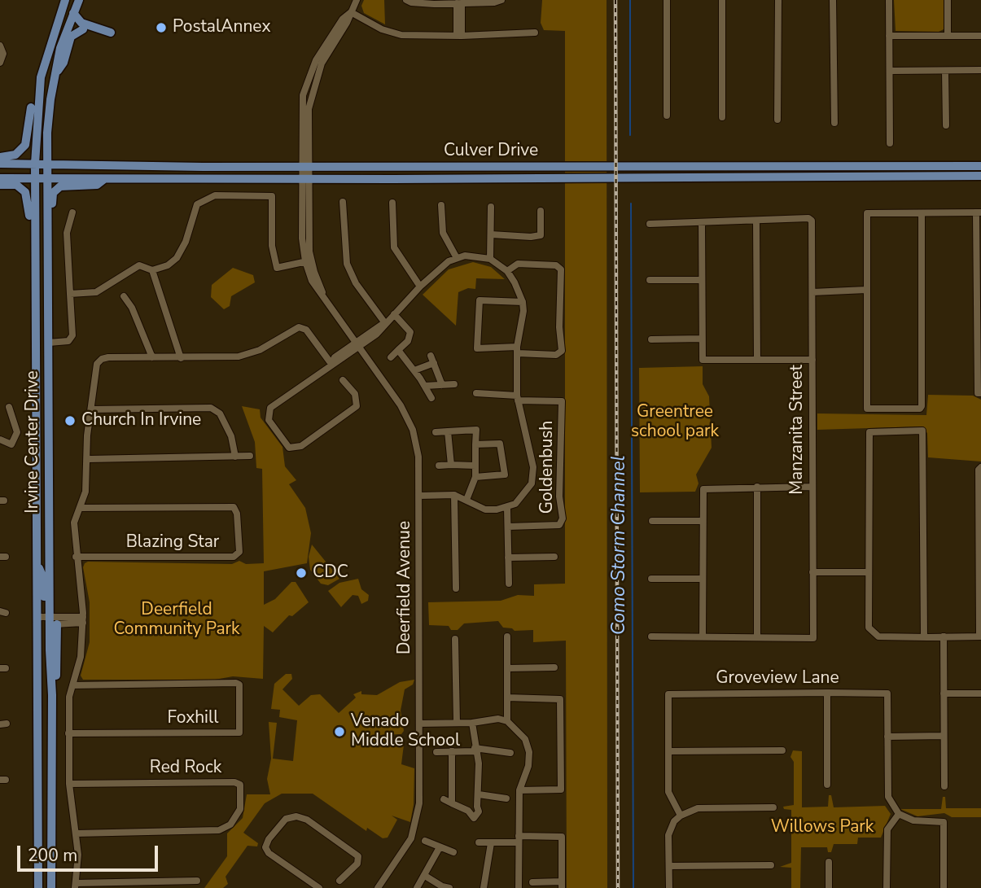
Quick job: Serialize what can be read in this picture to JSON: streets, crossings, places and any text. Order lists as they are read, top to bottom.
{
  "streets": {
    "main road": ["Culver Drive", "Irvine Center Drive"],
    "street": [
      "Manzanita Street",
      "Goldenbush",
      "Blazing Star",
      "Deerfield Avenue",
      "Groveview Lane",
      "Foxhill",
      "Red Rock"
    ]
  },
  "crossings": [
    ["Culver Drive", "Irvine Center Drive"],
    ["Culver Drive", "Deerfield Avenue"]
  ],
  "water": ["Como Storm Channel"],
  "parks": ["Greentree school park", "Deerfield Community Park", "Willows Park"],
  "places": [
    "PostalAnnex",
    "Church In Irvine",
    "CDC",
    "Venado Middle School"
  ],
  "scale_bar": "200 m"
}
